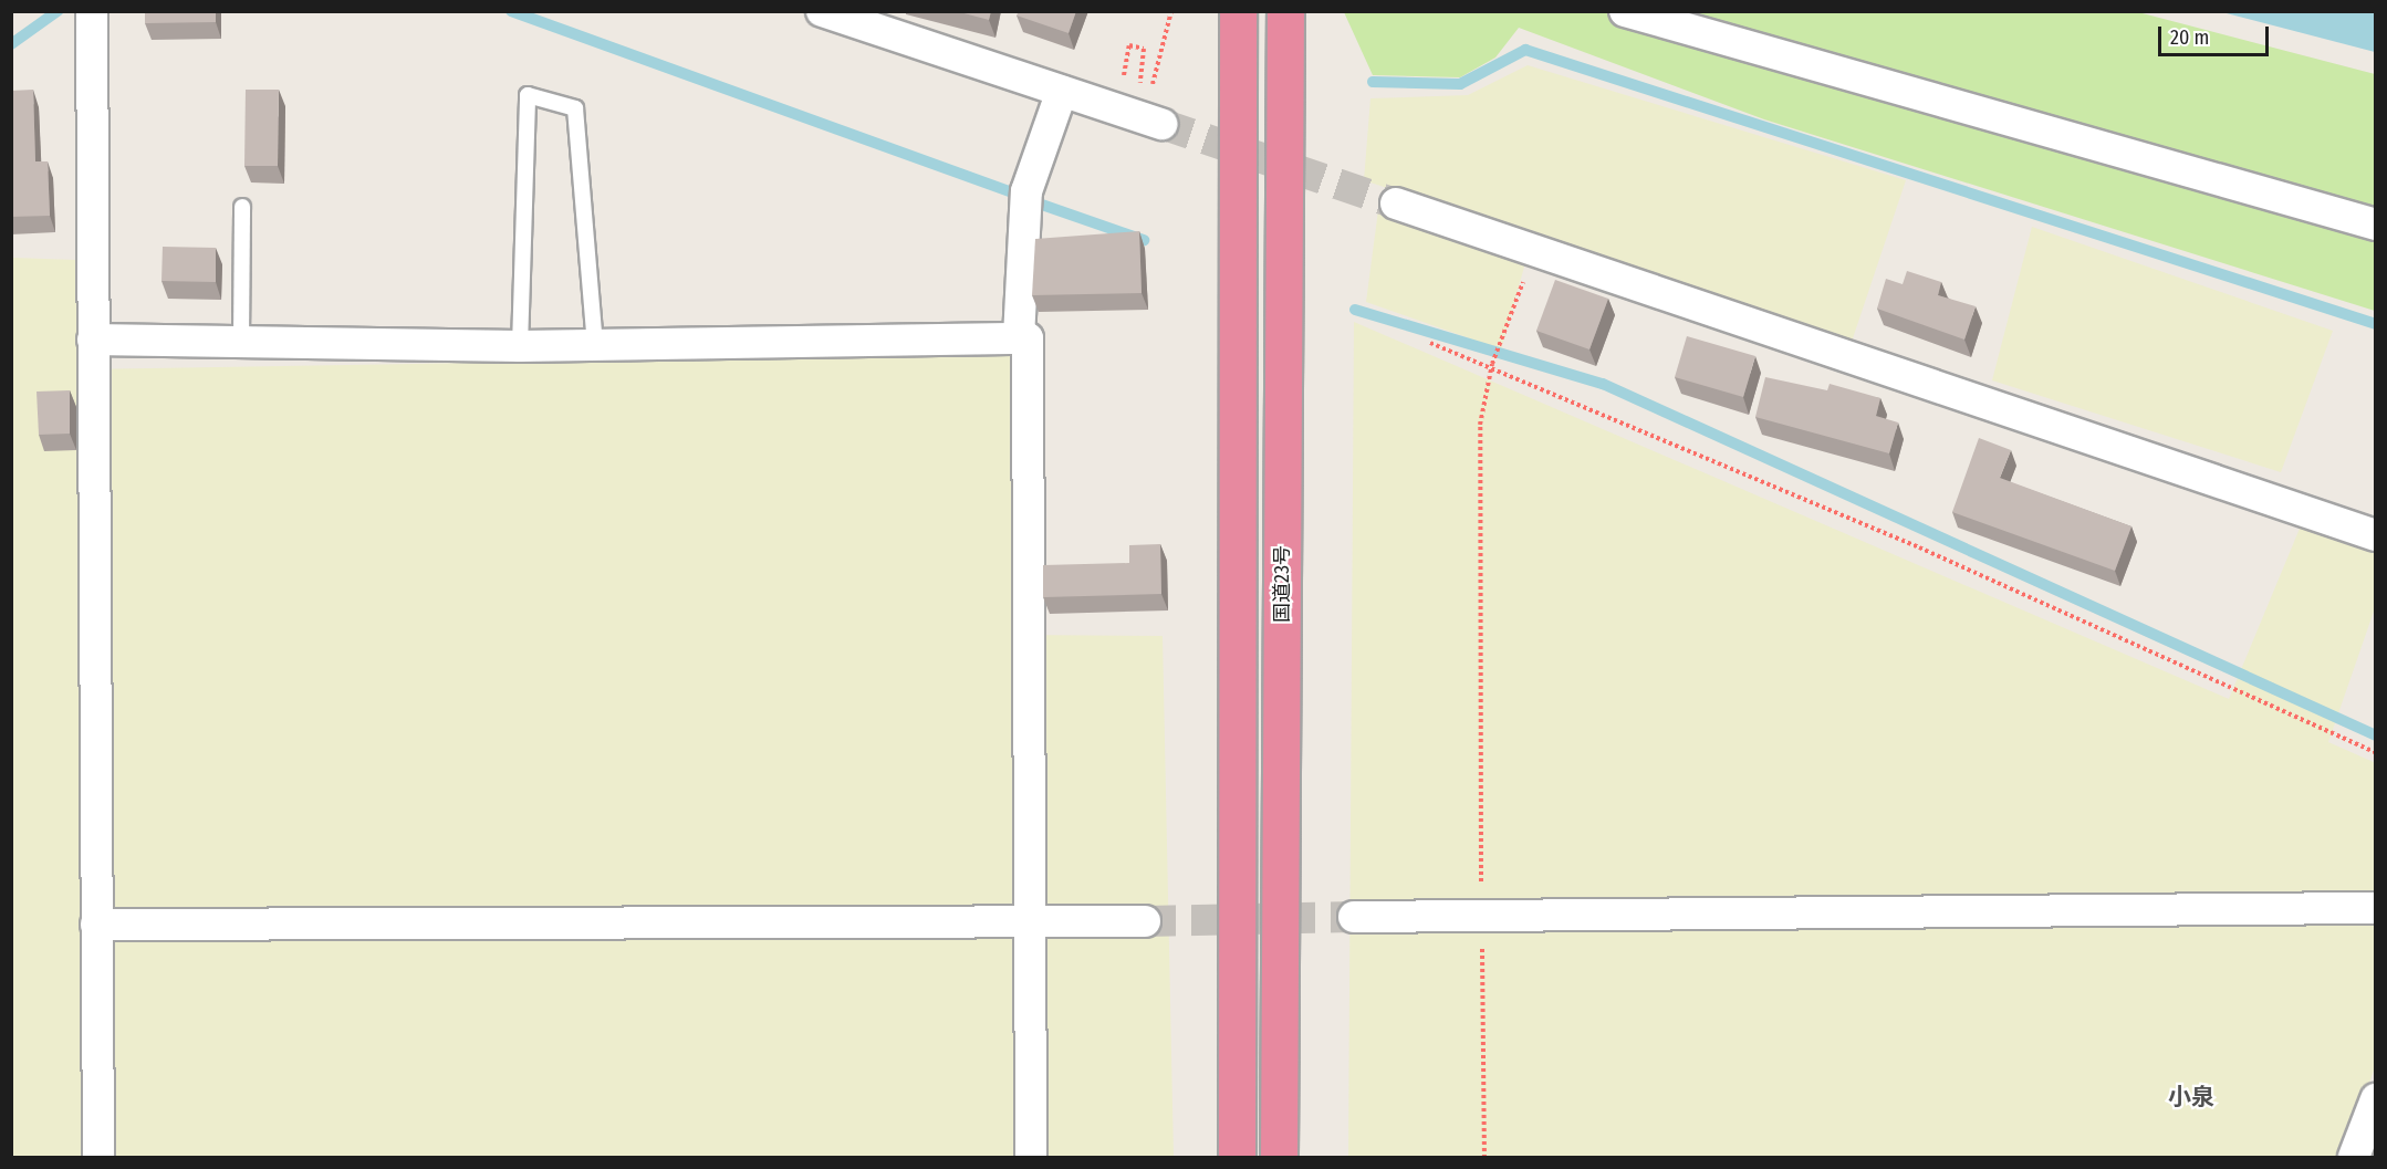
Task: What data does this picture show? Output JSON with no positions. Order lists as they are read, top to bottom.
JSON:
{
  "streets": {
    "highway": ["国道23号"]
  },
  "districts": ["小泉"],
  "scale_bar": "20 m"
}
